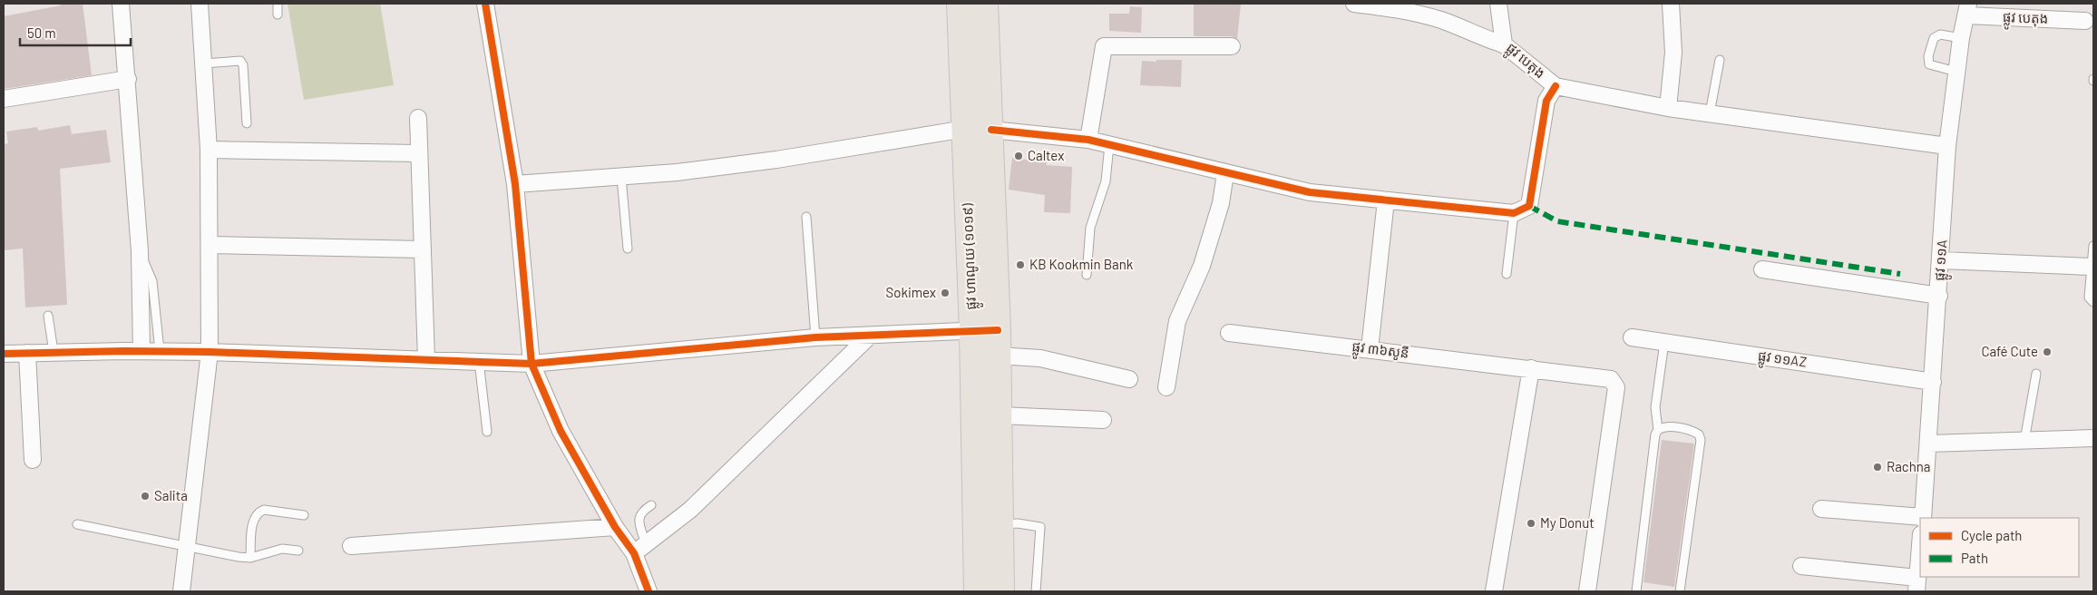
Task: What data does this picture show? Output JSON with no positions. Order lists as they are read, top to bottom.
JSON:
{
  "streets": {
    "main road": ["ផ្លូវ ហាណូយ (១០១៩)"],
    "street": [
      "ផ្លូវ បេតុង",
      "ផ្លូវ ១១A",
      "ផ្លូវ ៣៦សូនី",
      "ផ្លូវ ១១AZ"
    ]
  },
  "crossings": [
    ["ផ្លូវ បេតុង", "ផ្លូវ ១១A"],
    ["ផ្លូវ ១១A", "ផ្លូវ ១១AZ"]
  ],
  "places": [
    "Caltex",
    "KB Kookmin Bank",
    "Sokimex",
    "Café Cute",
    "Rachna",
    "Salita",
    "My Donut"
  ],
  "legend": ["Cycle path", "Path"],
  "scale_bar": "50 m"
}
